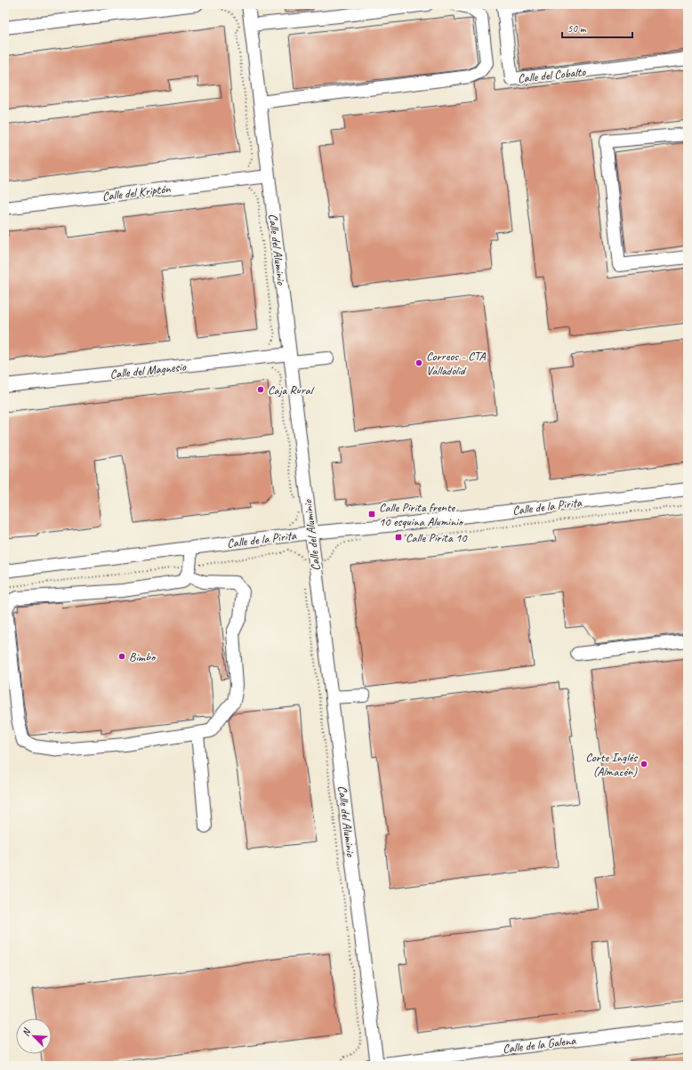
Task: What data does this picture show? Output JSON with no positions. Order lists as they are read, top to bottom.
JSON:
{
  "streets": {
    "street": [
      "Calle del Cobalto",
      "Calle del Kriptón",
      "Calle del Aluminio",
      "Calle del Magnesio",
      "Calle de la Pirita",
      "Calle de la Galena"
    ]
  },
  "crossings": [
    ["Calle del Kriptón", "Calle del Aluminio"],
    ["Calle del Aluminio", "Calle del Magnesio"],
    ["Calle del Aluminio", "Calle de la Pirita"],
    ["Calle del Aluminio", "Calle de la Galena"]
  ],
  "places": {
    "other": [
      "Correos - CTA Valladolid",
      "Caja Rural",
      "Bimbo",
      "Corte Inglés (Almacén)"
    ],
    "transit": ["Calle Pirita frente 10 esquina Aluminio", "Calle Pirita 10"]
  },
  "scale_bar": "50 m",
  "north": "top left"
}
